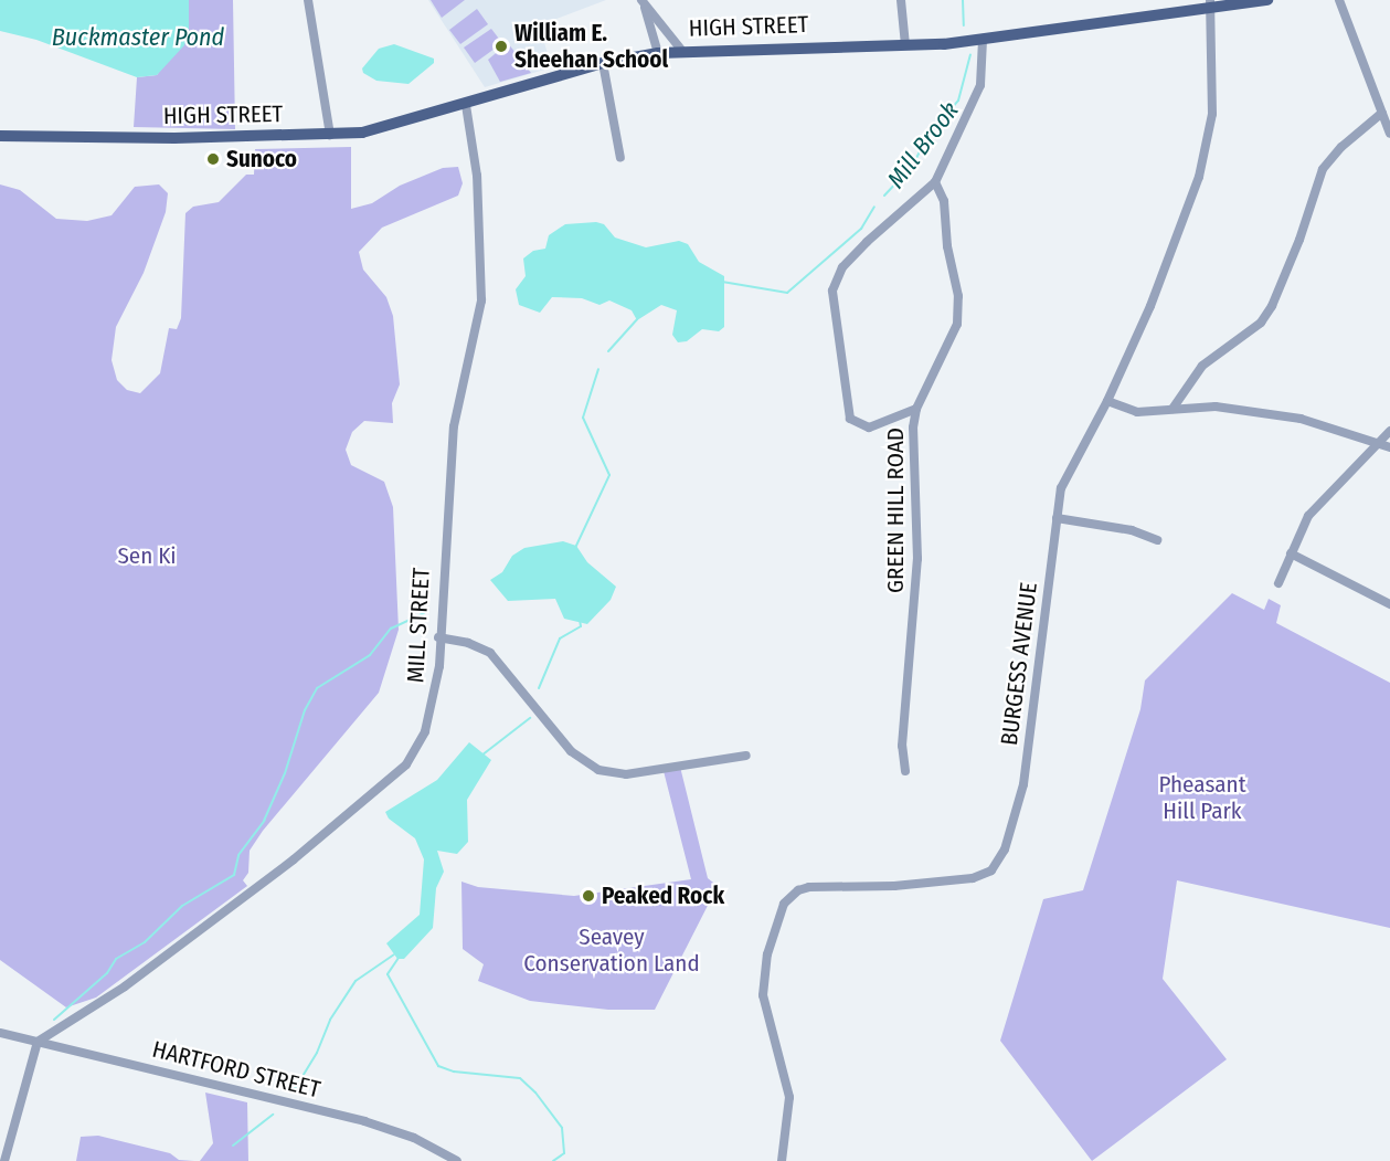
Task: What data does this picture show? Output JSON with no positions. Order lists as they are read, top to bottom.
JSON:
{
  "streets": {
    "main road": ["HIGH STREET"],
    "street": [
      "GREEN HILL ROAD",
      "MILL STREET",
      "BURGESS AVENUE",
      "HARTFORD STREET"
    ]
  },
  "crossings": [
    ["HIGH STREET", "MILL STREET"],
    ["HIGH STREET", "BURGESS AVENUE"],
    ["MILL STREET", "HARTFORD STREET"]
  ],
  "water": ["Buckmaster Pond", "Mill Brook"],
  "parks": ["Sen Ki", "Pheasant Hill Park", "Seavey Conservation Land"],
  "places": ["William E. Sheehan School", "Sunoco", "Peaked Rock"]
}
